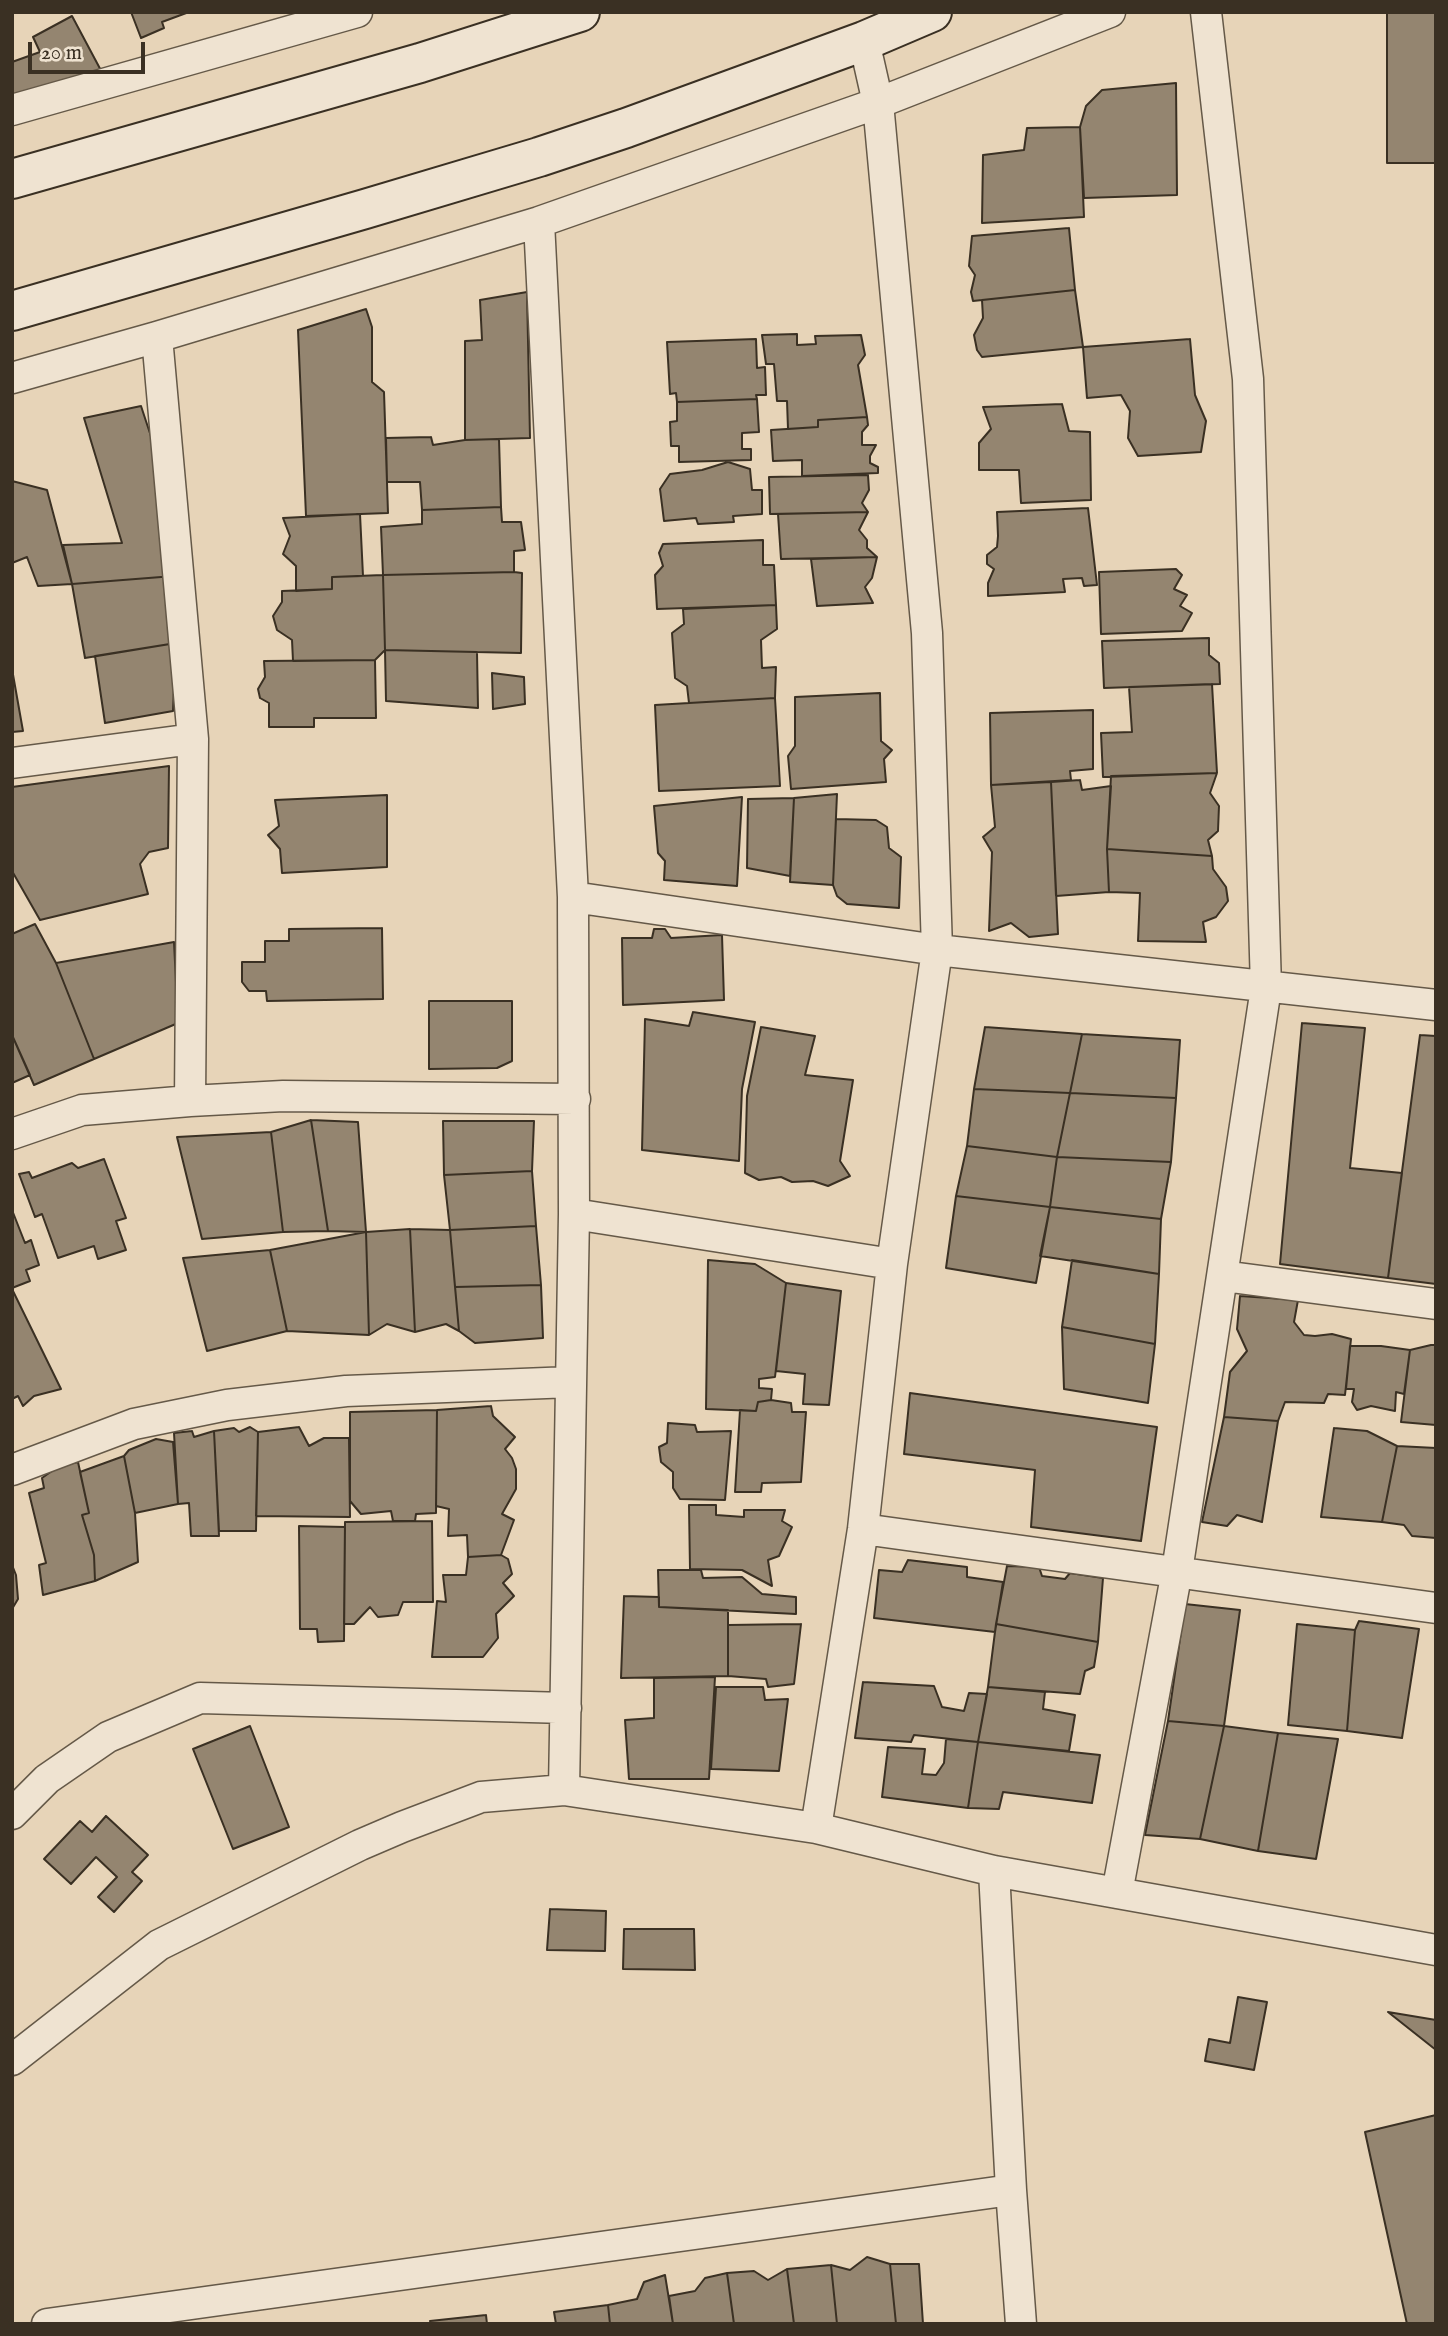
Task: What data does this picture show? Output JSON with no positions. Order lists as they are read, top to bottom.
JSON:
{
  "scale_bar": "20 m"
}
